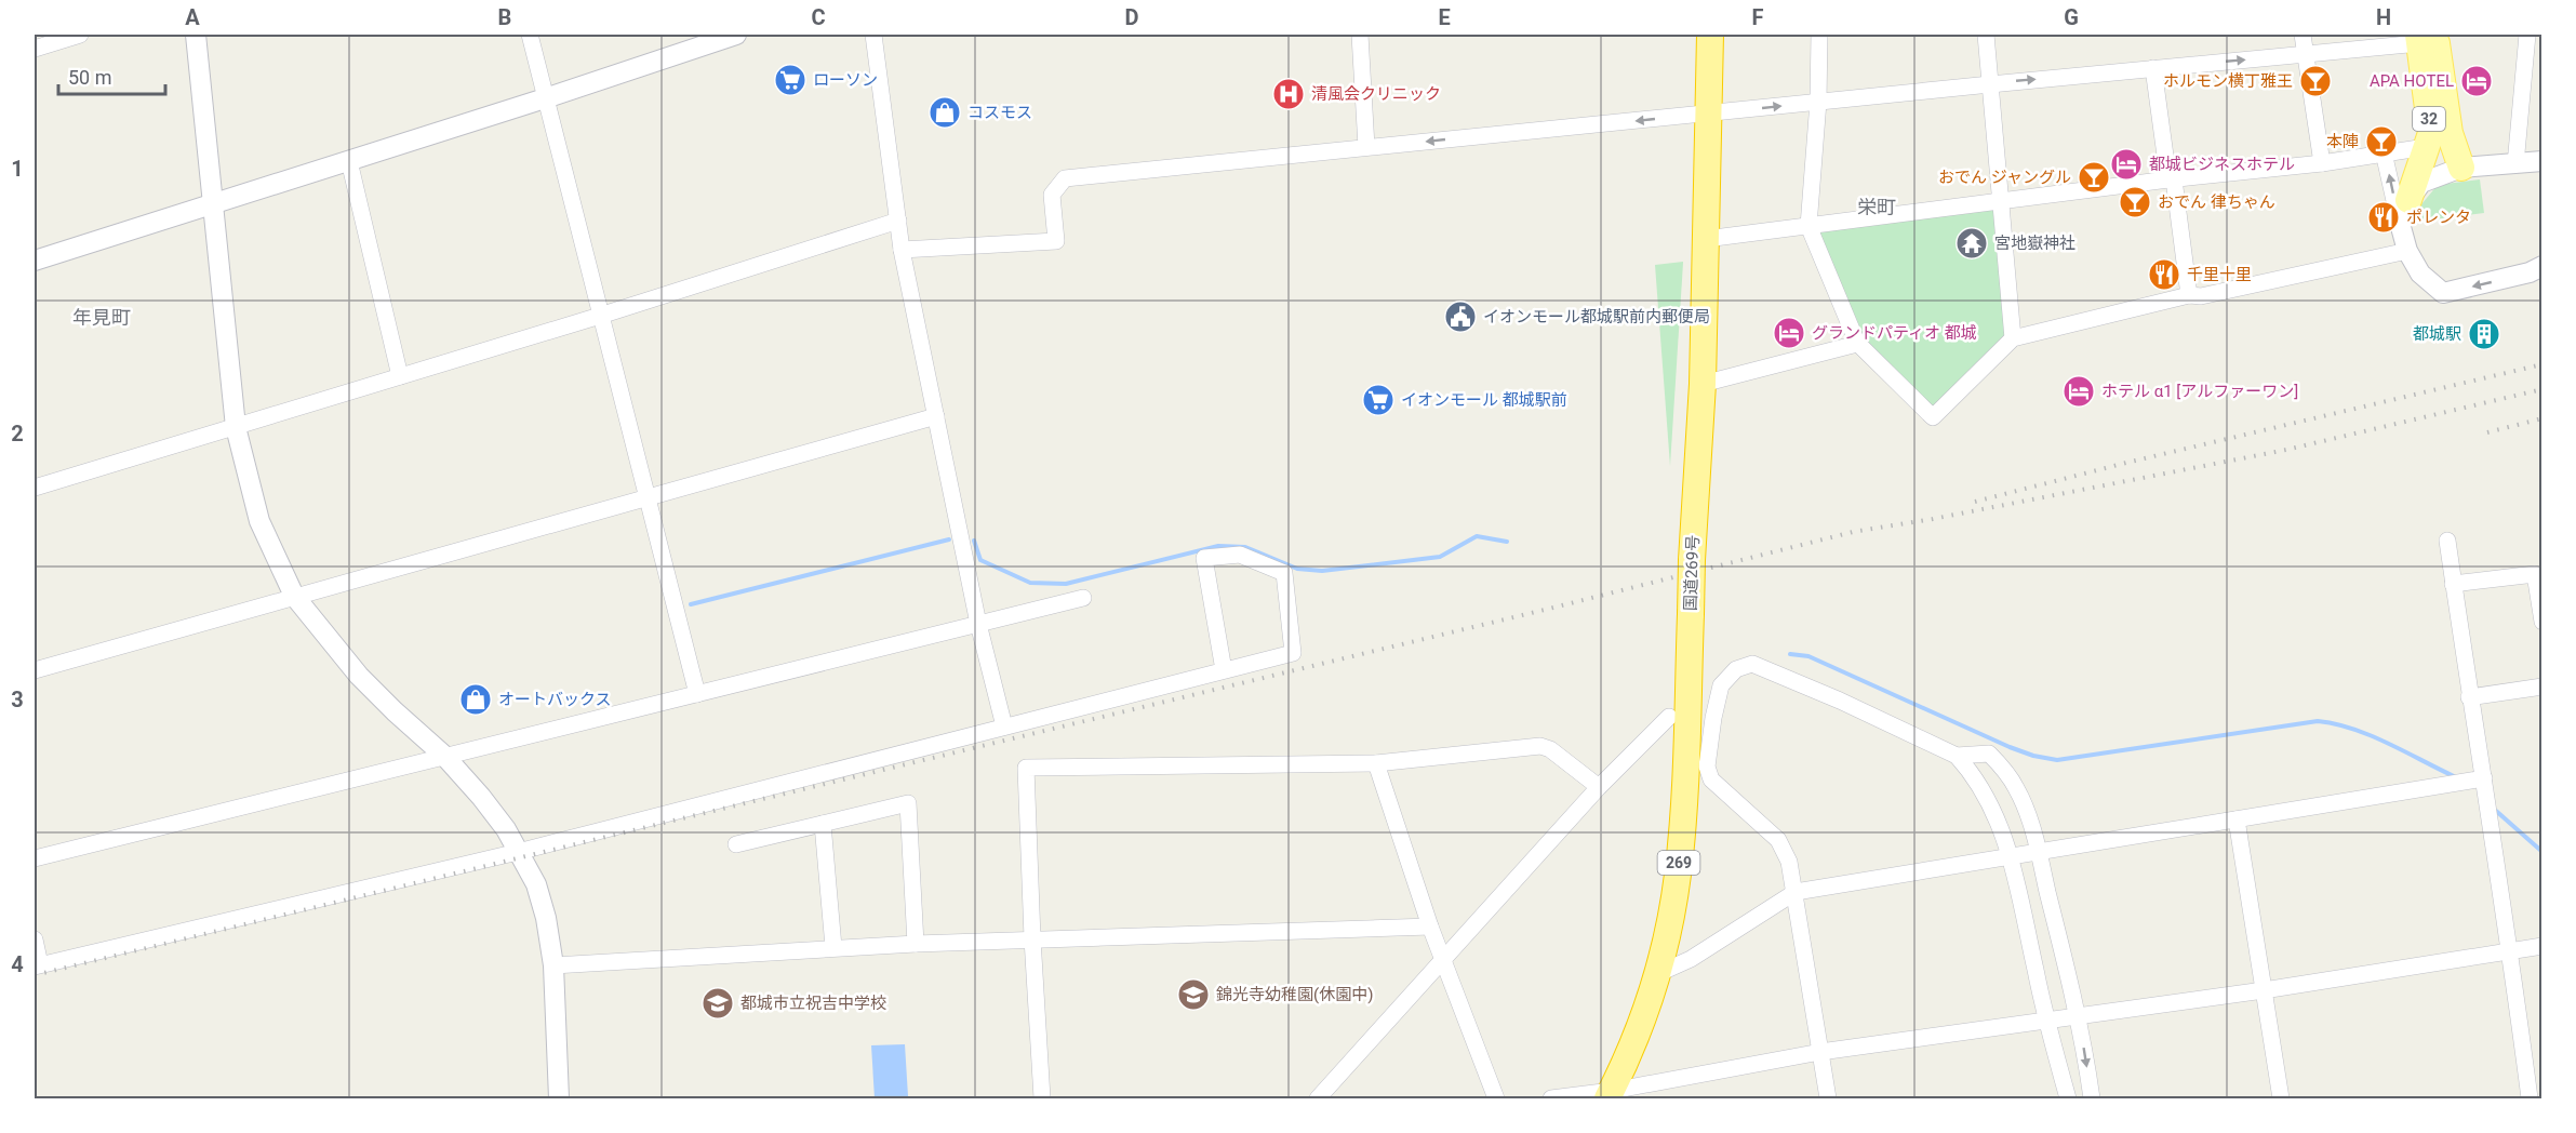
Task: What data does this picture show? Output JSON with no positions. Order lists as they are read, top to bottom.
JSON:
{
  "streets": {
    "highway": ["国道269号", "269"],
    "main road": ["32"]
  },
  "districts": ["栄町", "年見町"],
  "places": {
    "supermarket": ["ローソン", "イオンモール 都城駅前"],
    "bar": [
      "ホルモン横丁雅王",
      "本陣",
      "おでん ジャングル",
      "おでん 律ちゃん"
    ],
    "hotel": [
      "APA HOTEL",
      "都城ビジネスホテル",
      "グランドパティオ 都城",
      "ホテル α1 [アルファーワン]"
    ],
    "hospital": ["清風会クリニック"],
    "shop": ["コスモス", "オートバックス"],
    "restaurant": ["ポレンタ", "千里十里"],
    "temple": ["宮地嶽神社"],
    "public building": ["イオンモール都城駅前内郵便局"],
    "building": ["都城駅"],
    "school or university": ["錦光寺幼稚園(休園中)", "都城市立祝吉中学校"]
  },
  "scale_bar": "50 m",
  "grid": {
    "columns": [
      "A",
      "B",
      "C",
      "D",
      "E",
      "F",
      "G",
      "H"
    ],
    "rows": [
      "1",
      "2",
      "3",
      "4"
    ]
  }
}
